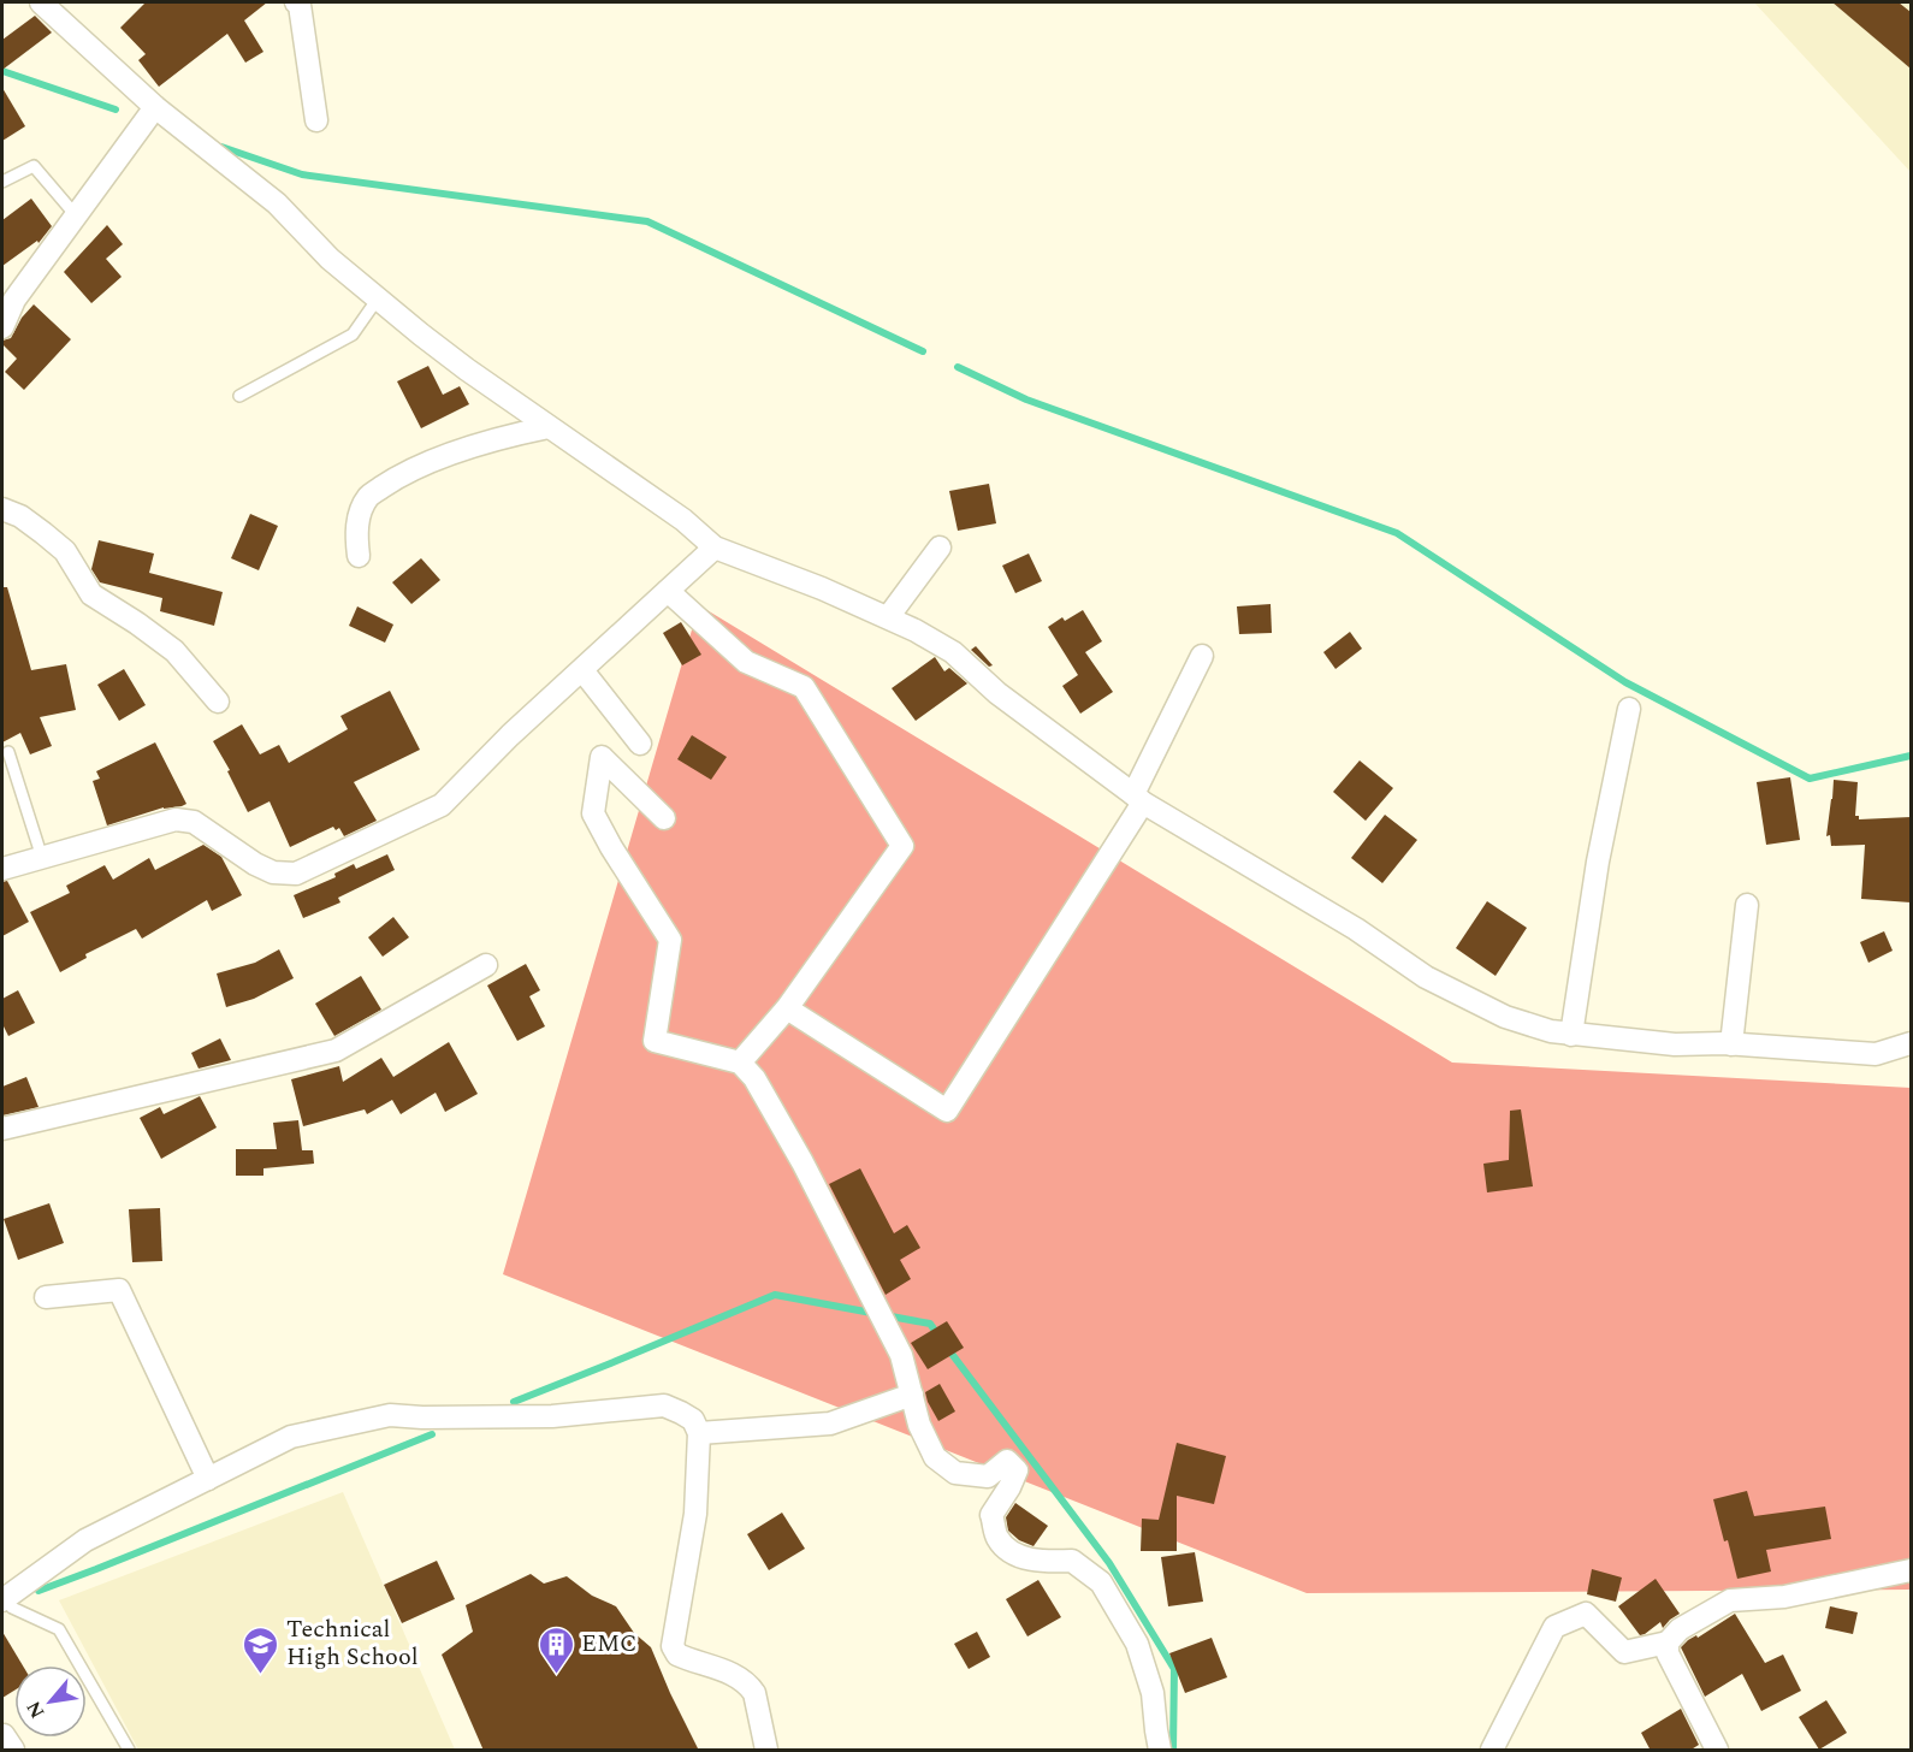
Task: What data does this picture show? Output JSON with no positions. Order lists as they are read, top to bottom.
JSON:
{
  "places": {
    "school or university": ["Technical High School"],
    "building": ["EMC"]
  },
  "north": "bottom left"
}
